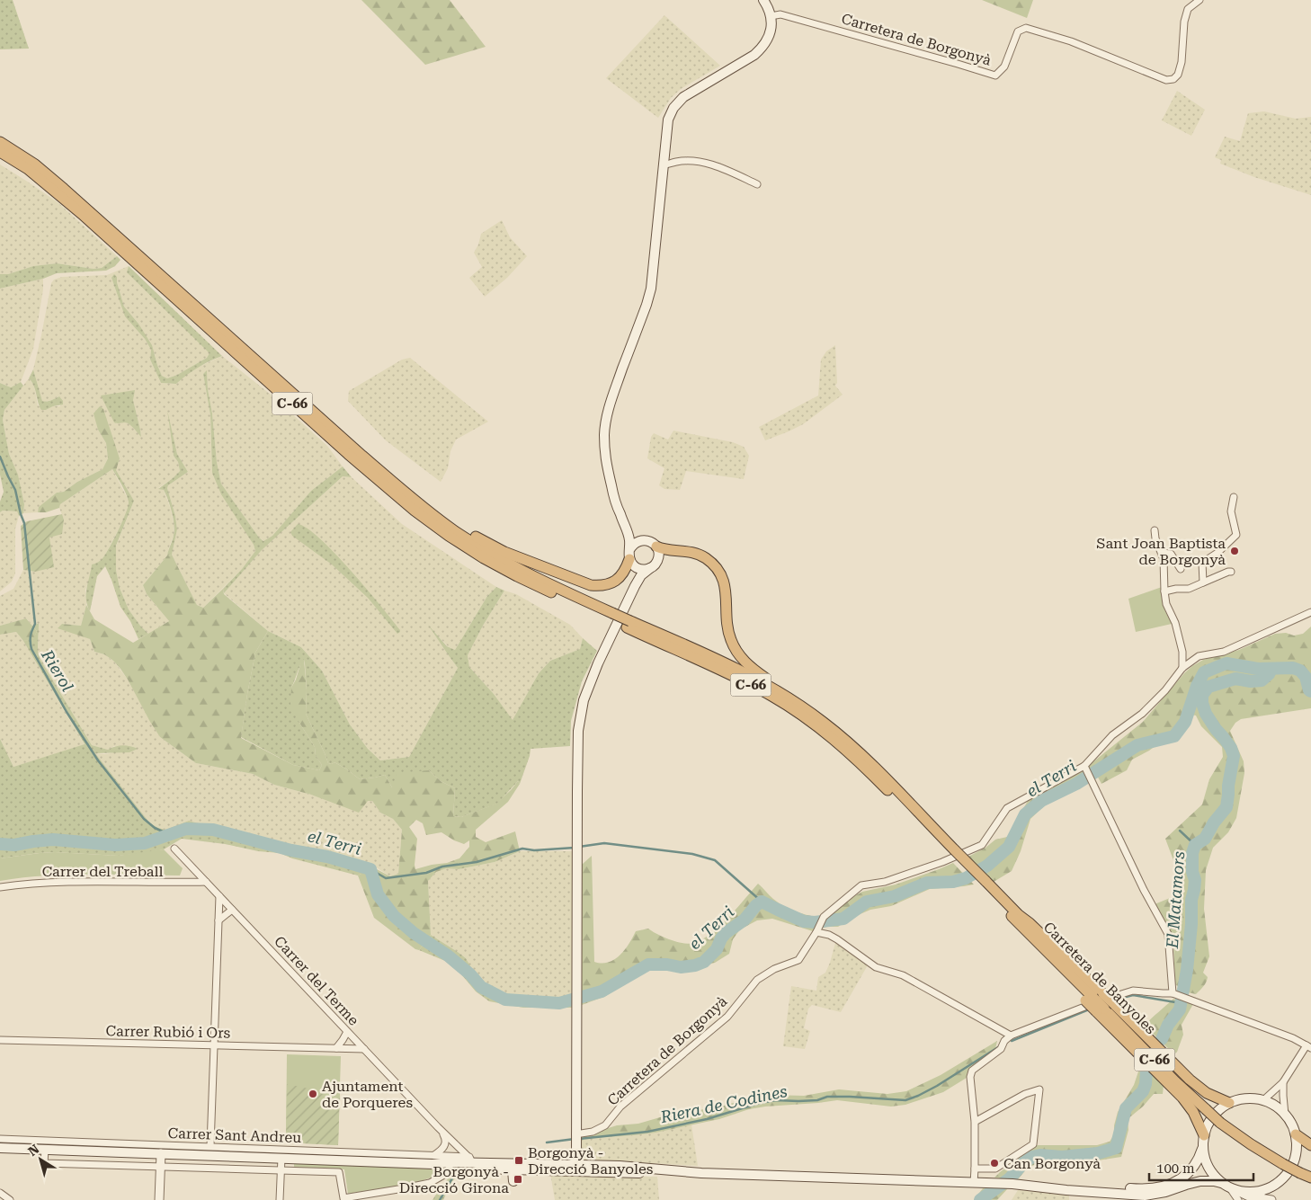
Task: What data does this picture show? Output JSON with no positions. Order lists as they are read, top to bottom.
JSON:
{
  "streets": {
    "highway": ["C-66"],
    "street": [
      "Carretera de Borgonyà",
      "Carrer del Treball",
      "Carrer del Terme",
      "Carrer Rubió i Ors",
      "Carrer Sant Andreu"
    ]
  },
  "crossings": [
    ["Carrer del Treball", "Carrer del Terme"],
    ["Carrer del Terme", "Carrer Rubió i Ors"],
    ["Carrer del Terme", "Carrer Sant Andreu"]
  ],
  "water": [
    "Rierol",
    "el Terri",
    "El Matamors",
    "Riera de Codines"
  ],
  "places": {
    "other": ["Sant Joan Baptista de Borgonyà", "Ajuntament de Porqueres", "Can Borgonyà"],
    "transit": ["Borgonyà - Direcció Banyoles", "Borgonyà - Direcció Girona"]
  },
  "scale_bar": "100 m",
  "north": "top left"
}
